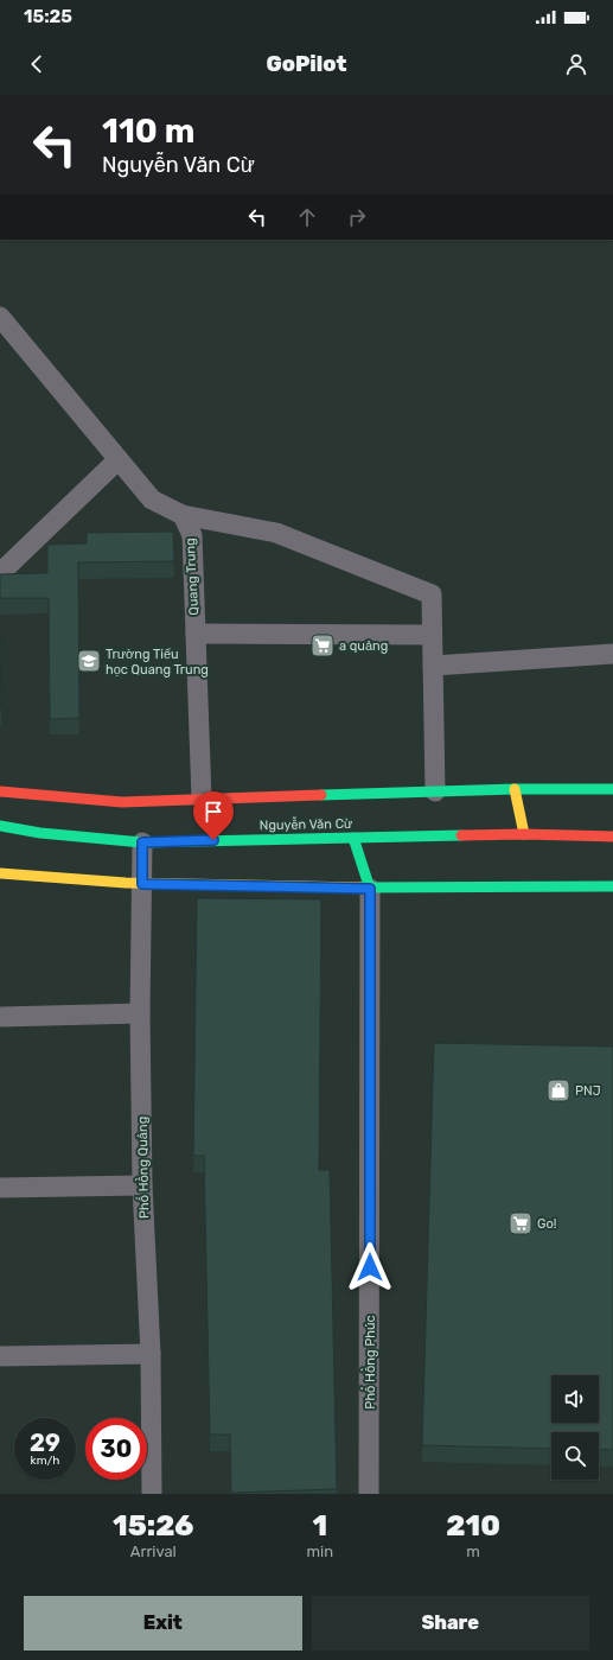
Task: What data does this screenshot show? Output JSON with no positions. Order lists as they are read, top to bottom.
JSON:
{
  "streets": {
    "main road": ["Nguyễn Văn Cừ"],
    "street": ["Quang Trung", "Phố Hồng Quảng", "Phố Hồng Phúc"]
  },
  "crossings": [
    ["Nguyễn Văn Cừ", "Phố Hồng Quảng"]
  ],
  "places": {
    "supermarket": ["a quảng", "Go!"],
    "school or university": ["Trường Tiểu học Quang Trung"],
    "shop": ["PNJ"]
  },
  "page": {
    "status": "15:25",
    "header": "GoPilot",
    "turn": ["110 m", "Nguyễn Văn Cừ"],
    "speed": "29 km/h",
    "limit": "30",
    "eta": [
      "15:26",
      "Arrival",
      "1",
      "min",
      "210",
      "m"
    ],
    "buttons": ["Exit", "Share"]
  }
}
